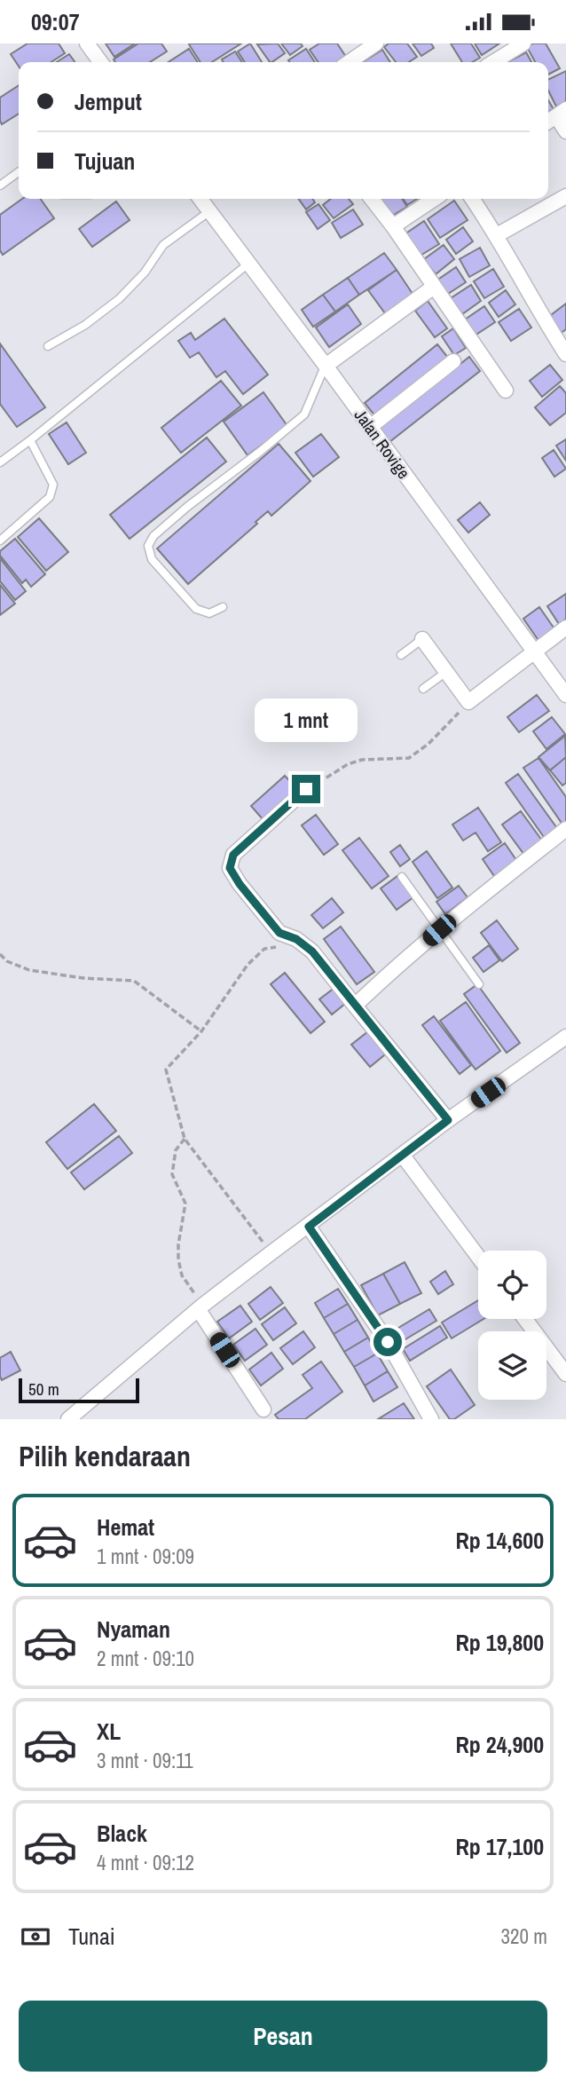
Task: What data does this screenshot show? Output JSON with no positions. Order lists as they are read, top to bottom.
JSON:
{
  "streets": {
    "street": ["Jalan Rovige"]
  },
  "scale_bar": "50 m",
  "page": {
    "status": "09:07",
    "banner": ["Jemput", "Tujuan"],
    "bubble": "1 mnt",
    "scale": "50 m",
    "heading": "Pilih kendaraan",
    "list": [
      {
        "name": "Hemat",
        "note": "1 mnt · 09:09",
        "value": "Rp 14,600"
      },
      {
        "name": "Nyaman",
        "note": "2 mnt · 09:10",
        "value": "Rp 19,800"
      },
      {
        "name": "XL",
        "note": "3 mnt · 09:11",
        "value": "Rp 24,900"
      },
      {
        "name": "Black",
        "note": "4 mnt · 09:12",
        "value": "Rp 17,100"
      }
    ],
    "pay": ["Tunai", "320 m"],
    "buttons": "Pesan"
  }
}
